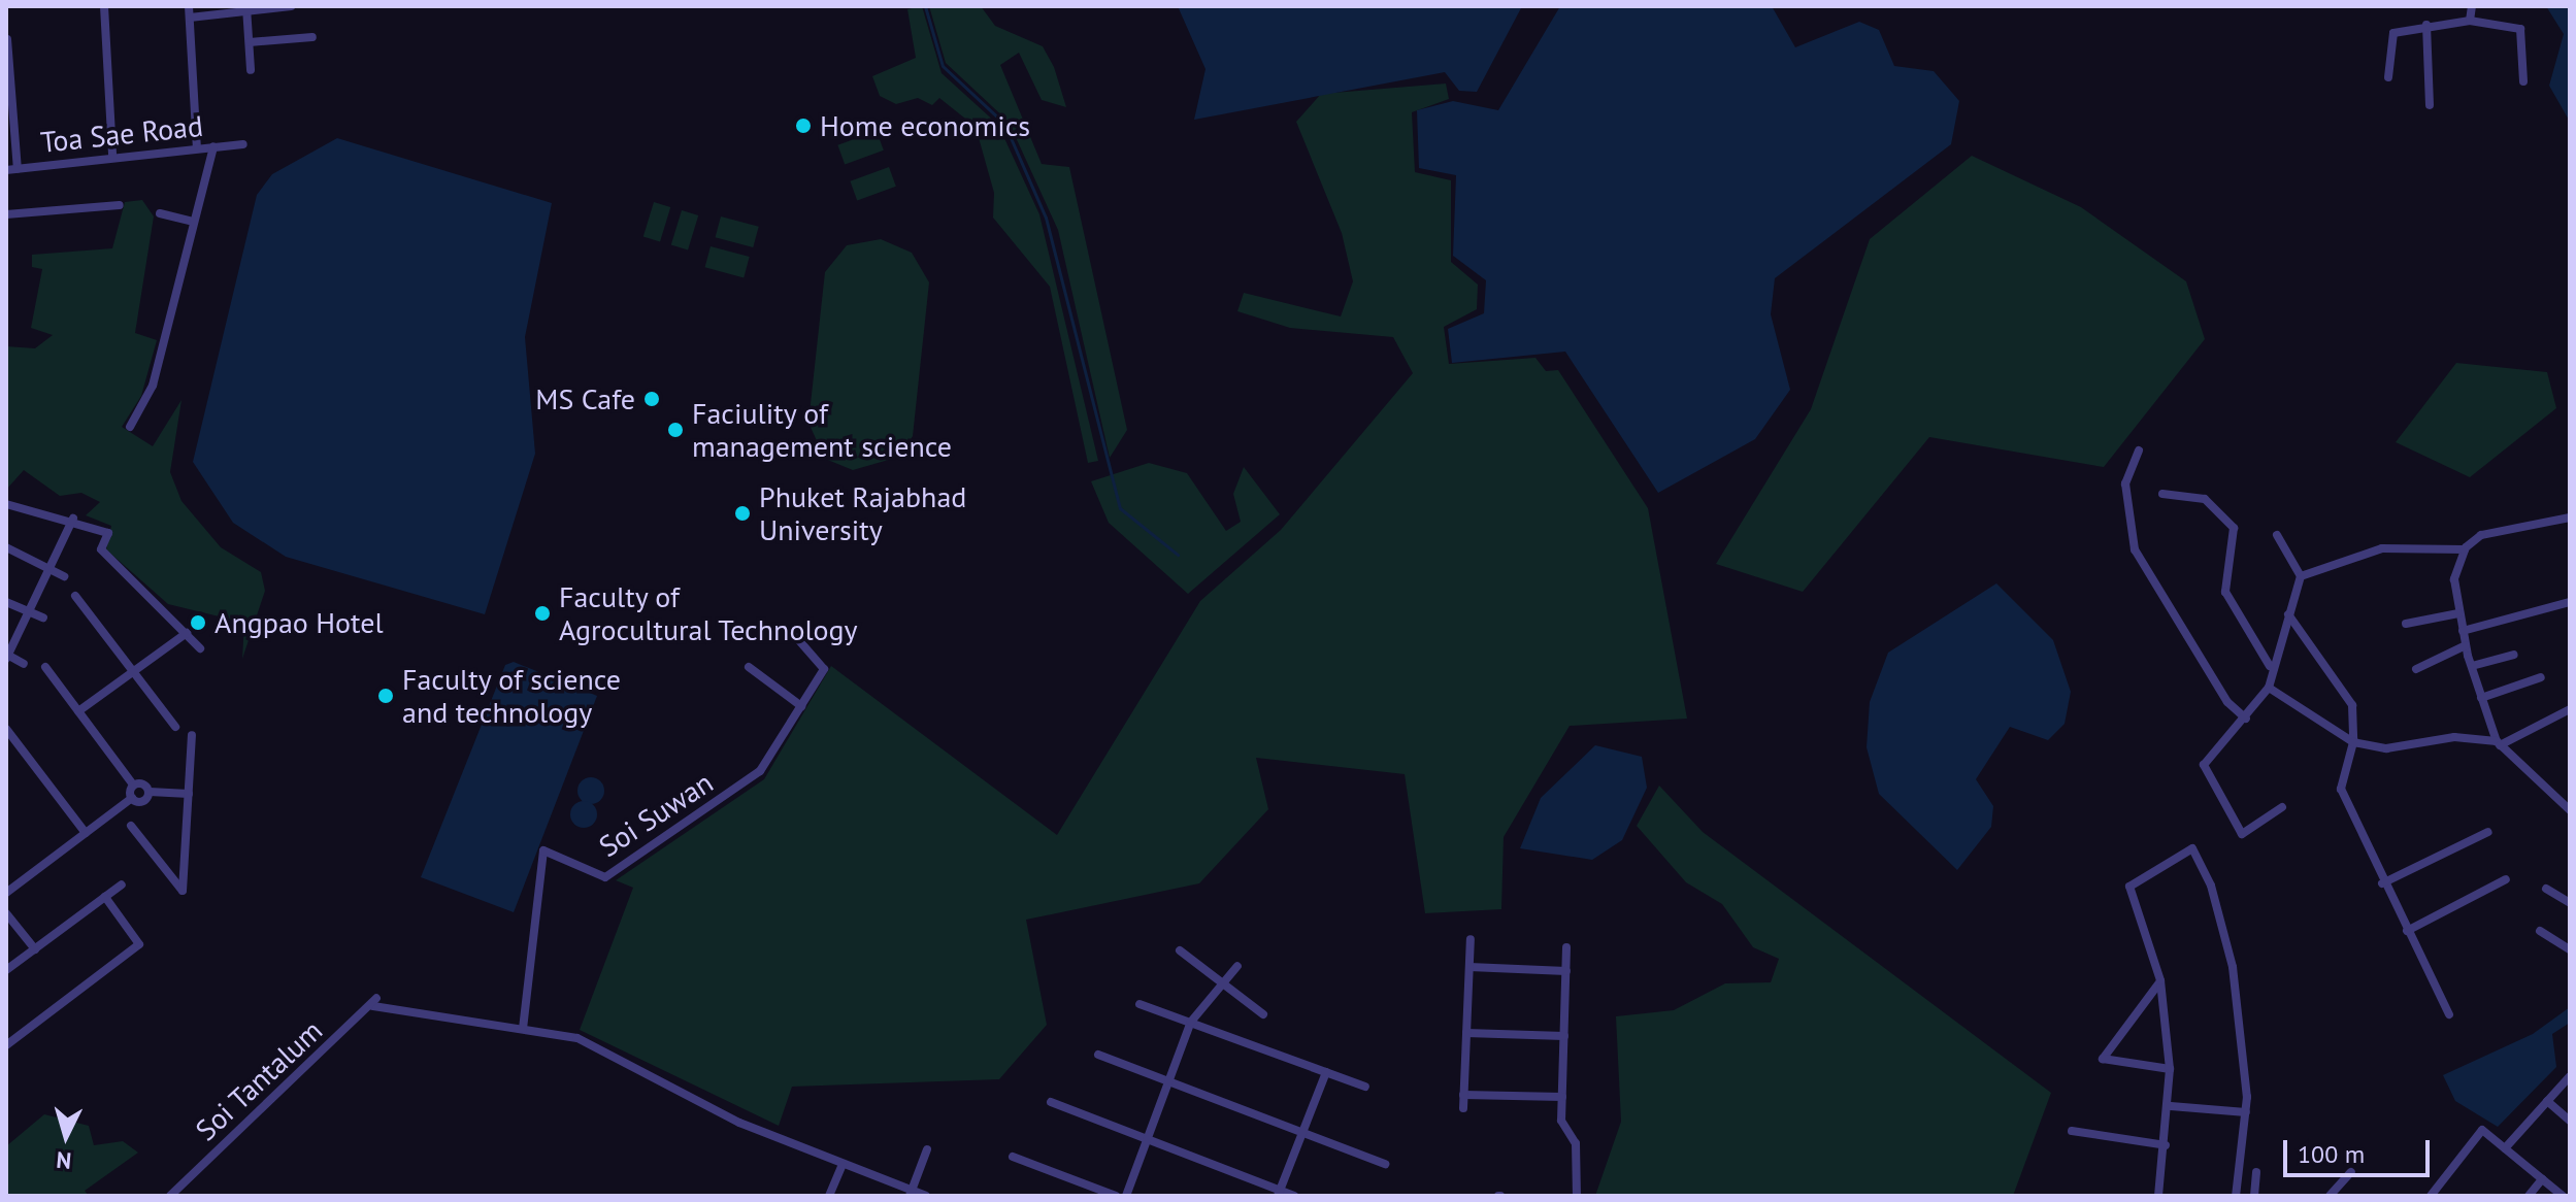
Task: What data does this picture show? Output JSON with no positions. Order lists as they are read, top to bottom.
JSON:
{
  "streets": {
    "street": ["Toa Sae Road", "Soi Suwan", "Soi Tantalum"]
  },
  "crossings": [
    ["Soi Suwan", "Soi Tantalum"]
  ],
  "places": [
    "Home economics",
    "MS Cafe",
    "Faciulity of management science",
    "Phuket Rajabhad University",
    "Faculty of Agrocultural Technology",
    "Angpao Hotel",
    "Faculty of science and technology"
  ],
  "scale_bar": "100 m",
  "north": "bottom"
}
